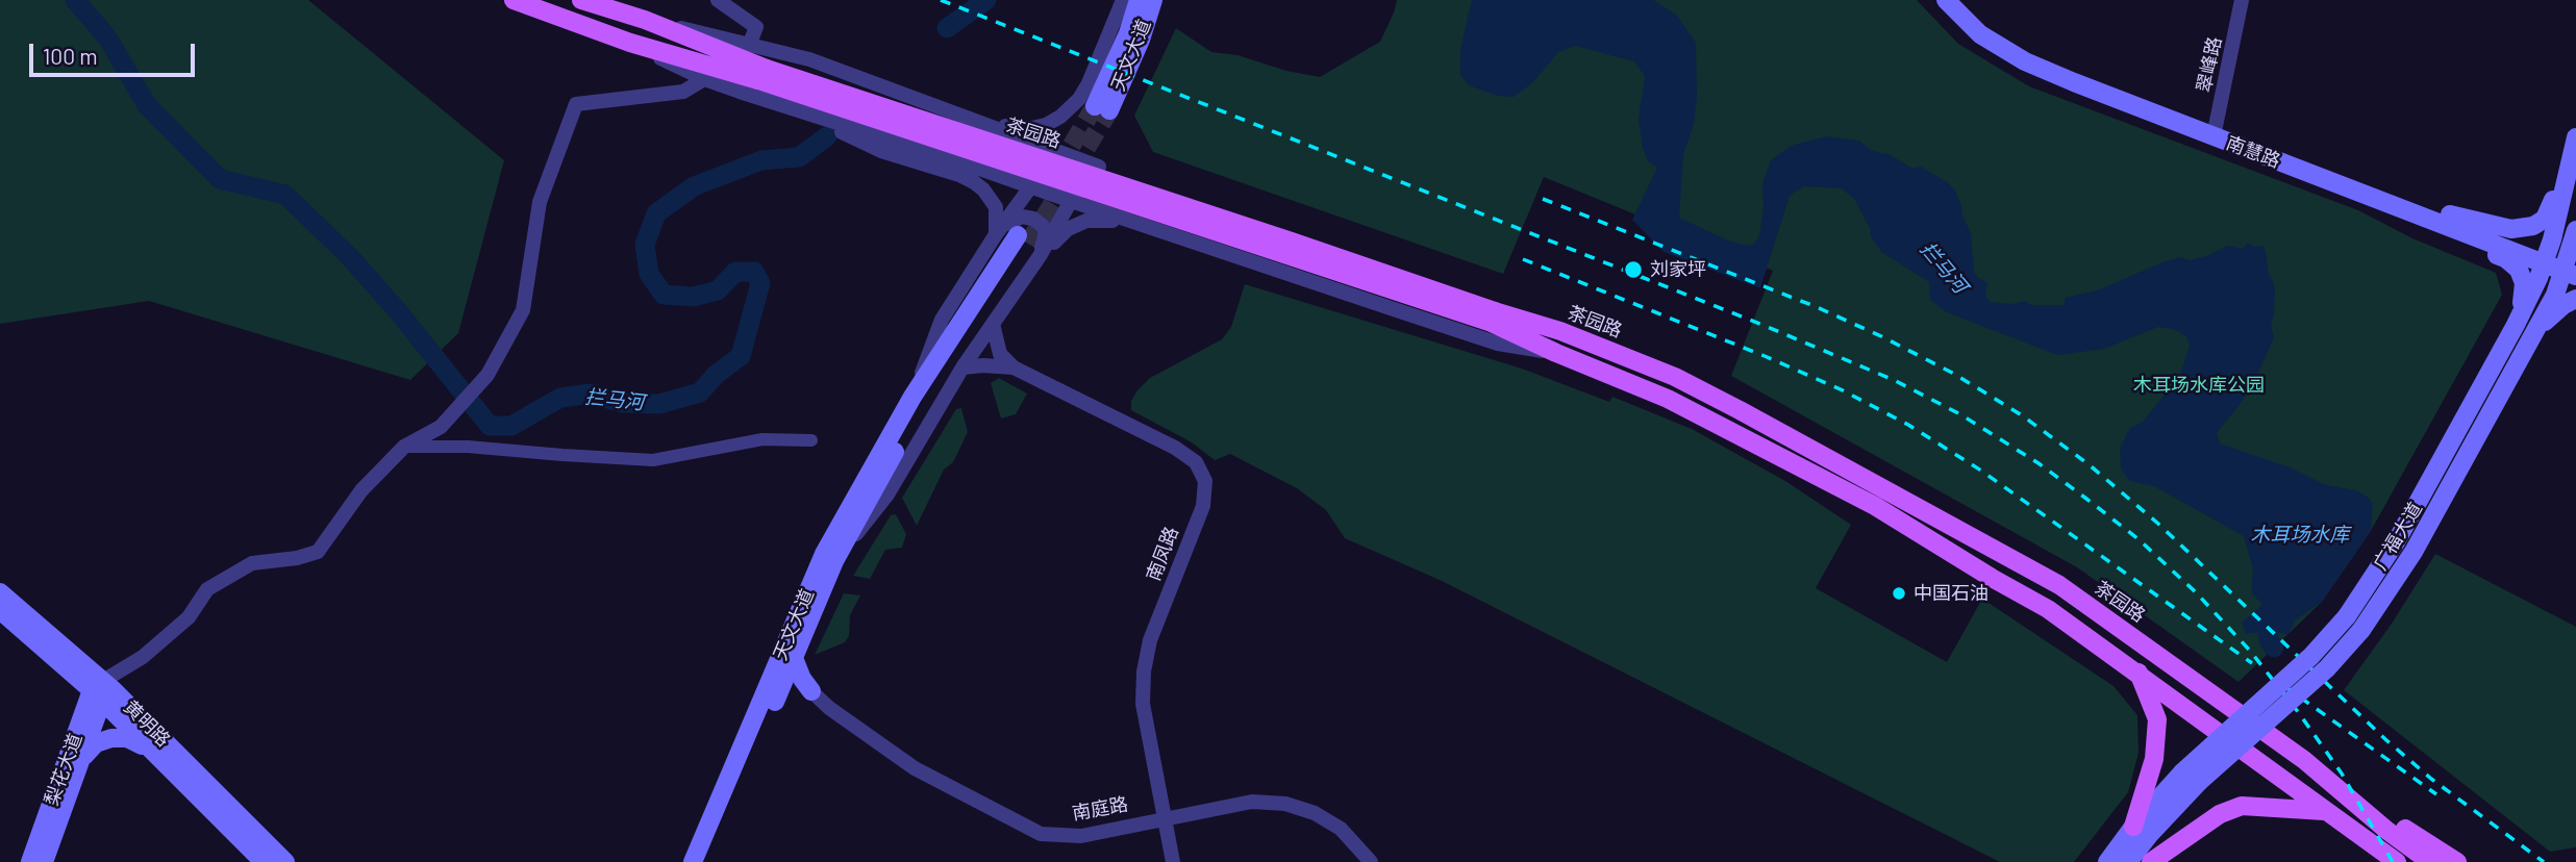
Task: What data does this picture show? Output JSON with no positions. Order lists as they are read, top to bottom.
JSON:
{
  "streets": {
    "main road": [
      "天文大道",
      "茶园路",
      "南慧路",
      "广福大道",
      "黄明路",
      "梨花大道"
    ],
    "street": ["翠峰路", "南凤路", "南庭路"]
  },
  "crossings": [
    ["天文大道", "茶园路"],
    ["翠峰路", "南慧路"],
    ["南慧路", "广福大道"],
    ["南凤路", "南庭路"],
    ["黄明路", "梨花大道"]
  ],
  "water": ["拦马河", "木耳场水库"],
  "parks": ["木耳场水库公园"],
  "places": ["刘家坪", "中国石油"],
  "scale_bar": "100 m"
}
